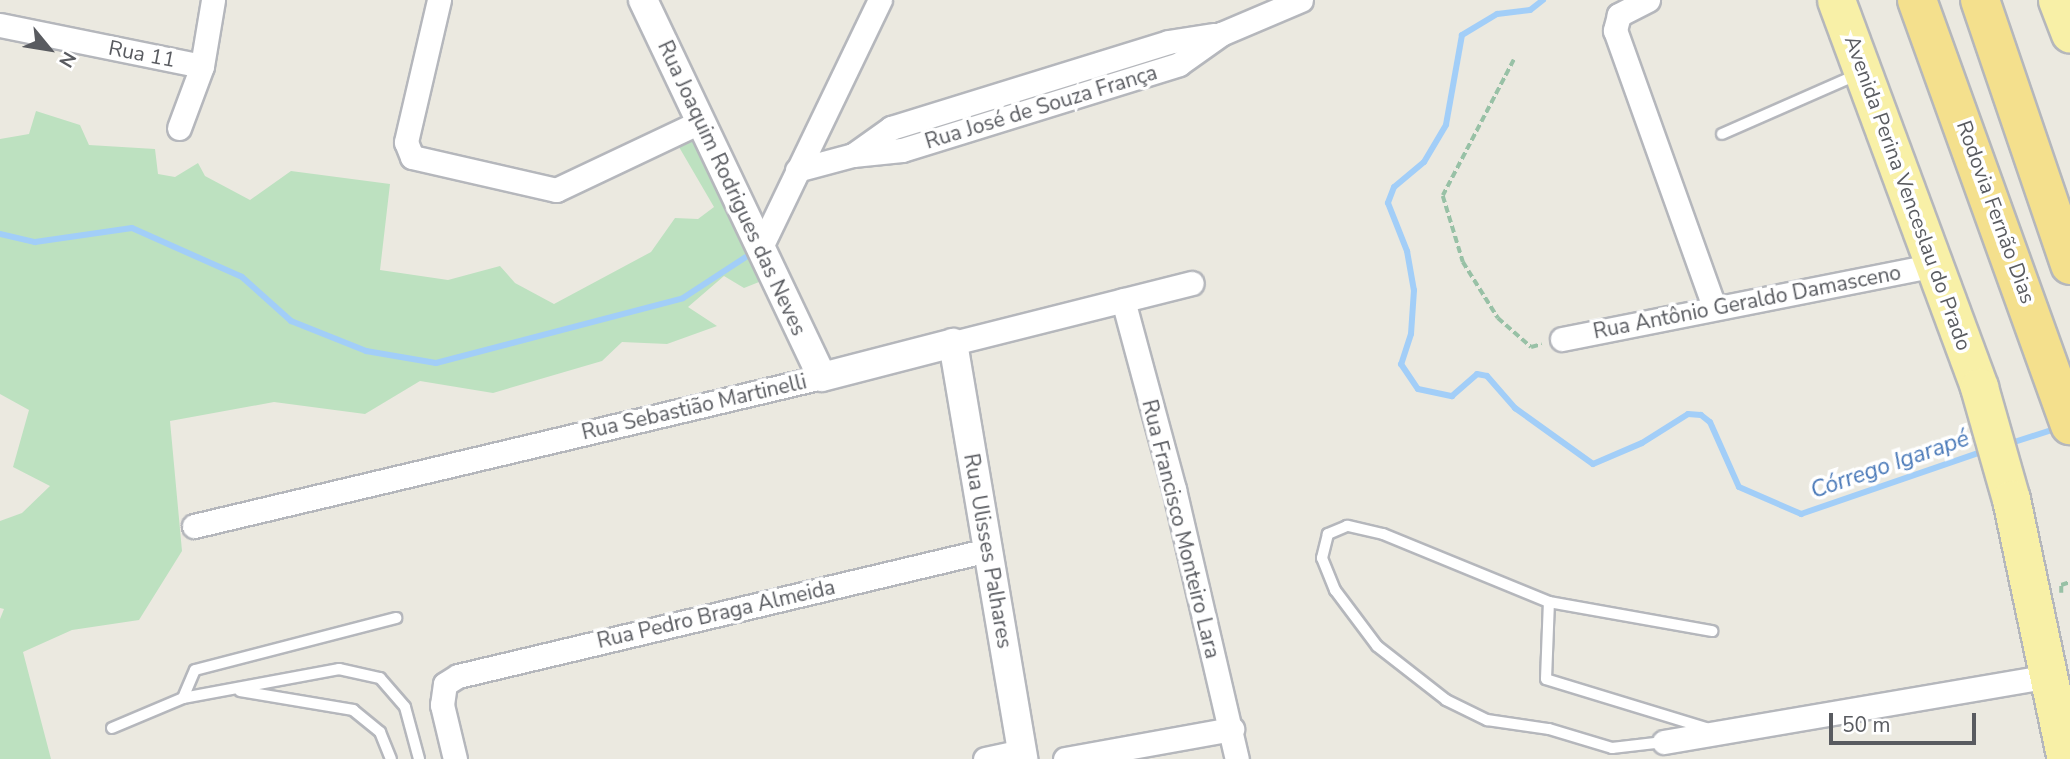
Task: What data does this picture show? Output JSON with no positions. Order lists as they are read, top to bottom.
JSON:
{
  "streets": {
    "highway": ["Rodovia Fernão Dias"],
    "main road": ["Avenida Perina Venceslau do Prado"],
    "street": [
      "Rua 11",
      "Rua José de Souza França",
      "Rua Joaquim Rodrigues das Neves",
      "Rua Antônio Geraldo Damasceno",
      "Rua Sebastião Martinelli",
      "Rua Francisco Monteiro Lara",
      "Rua Ulisses Palhares",
      "Rua Pedro Braga Almeida"
    ]
  },
  "crossings": [
    ["Rua Joaquim Rodrigues das Neves", "Rua Sebastião Martinelli"],
    ["Avenida Perina Venceslau do Prado", "Rua Antônio Geraldo Damasceno"],
    ["Rua Sebastião Martinelli", "Rua Francisco Monteiro Lara"],
    ["Rua Sebastião Martinelli", "Rua Ulisses Palhares"],
    ["Rua Ulisses Palhares", "Rua Pedro Braga Almeida"]
  ],
  "water": ["Córrego Igarapé"],
  "scale_bar": "50 m",
  "north": "bottom right"
}
